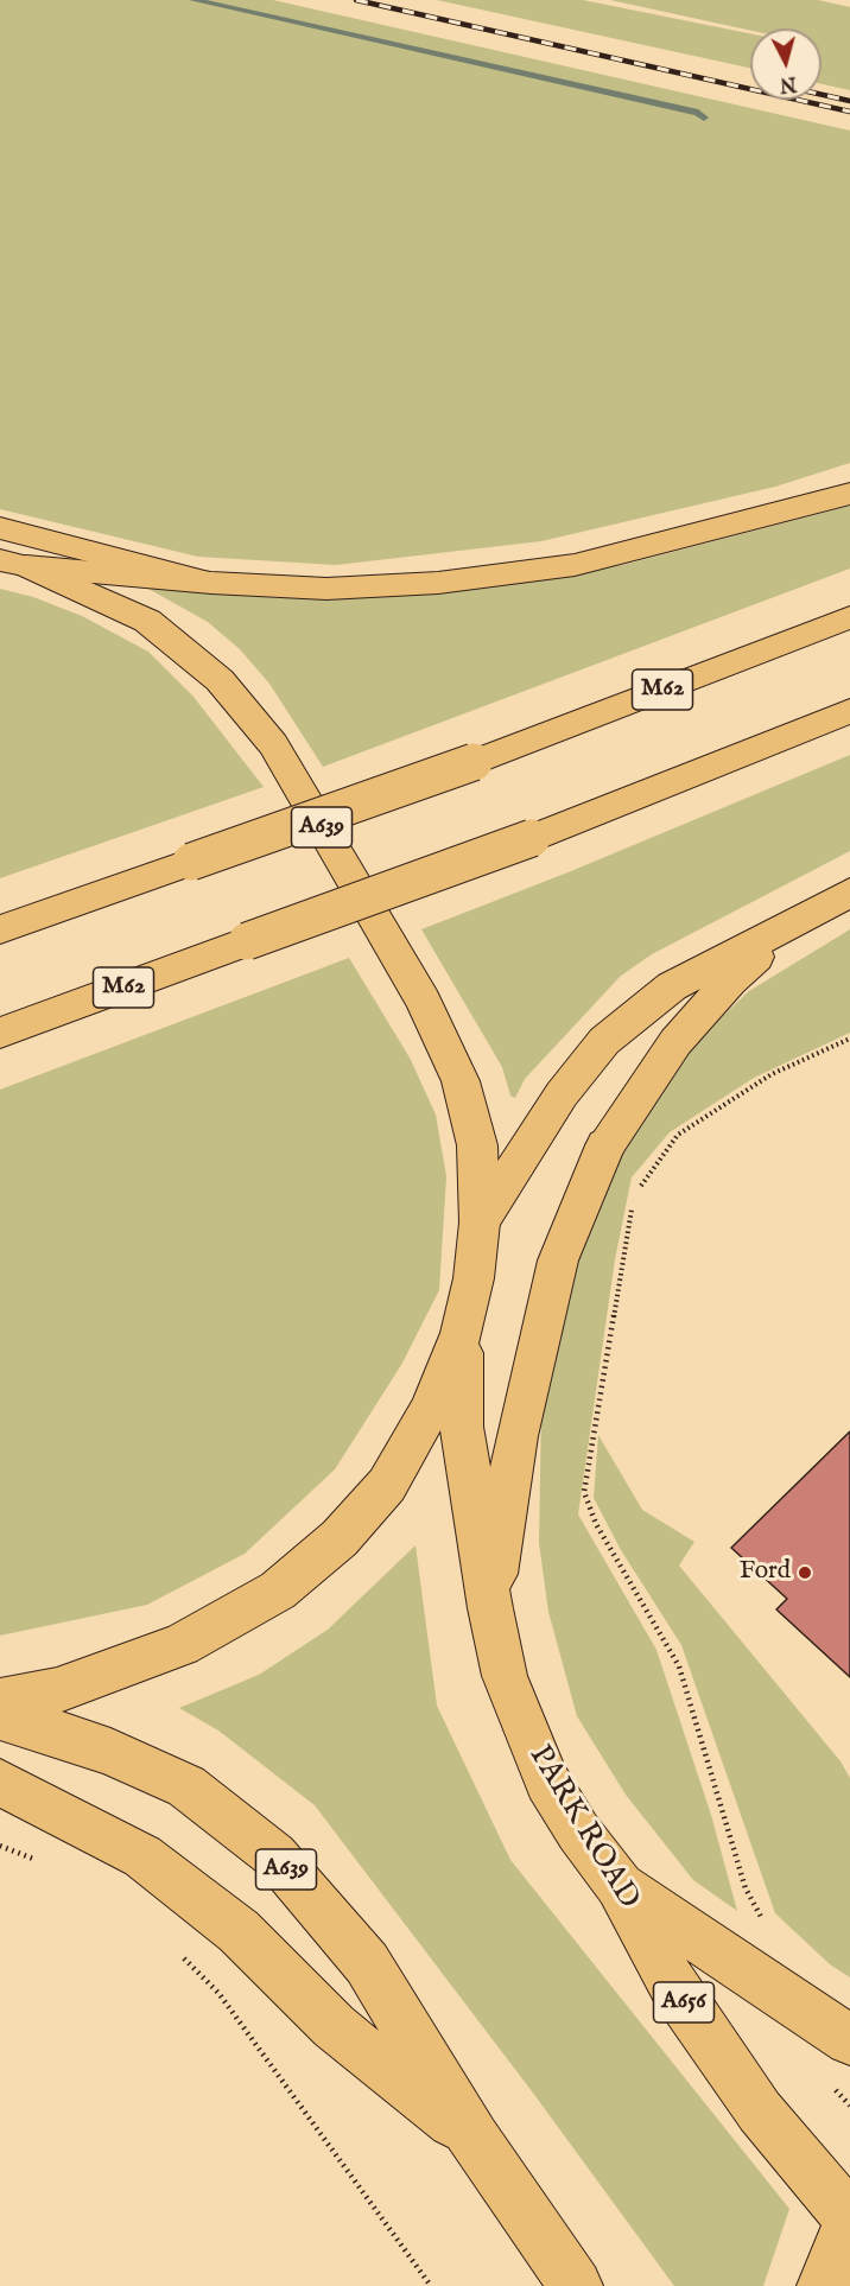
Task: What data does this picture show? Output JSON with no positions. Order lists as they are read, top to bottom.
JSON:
{
  "streets": {
    "main road": [
      "M62",
      "A639",
      "PARK ROAD",
      "A656"
    ]
  },
  "crossings": [
    ["A639", "PARK ROAD"]
  ],
  "places": ["Ford"],
  "north": "bottom"
}
